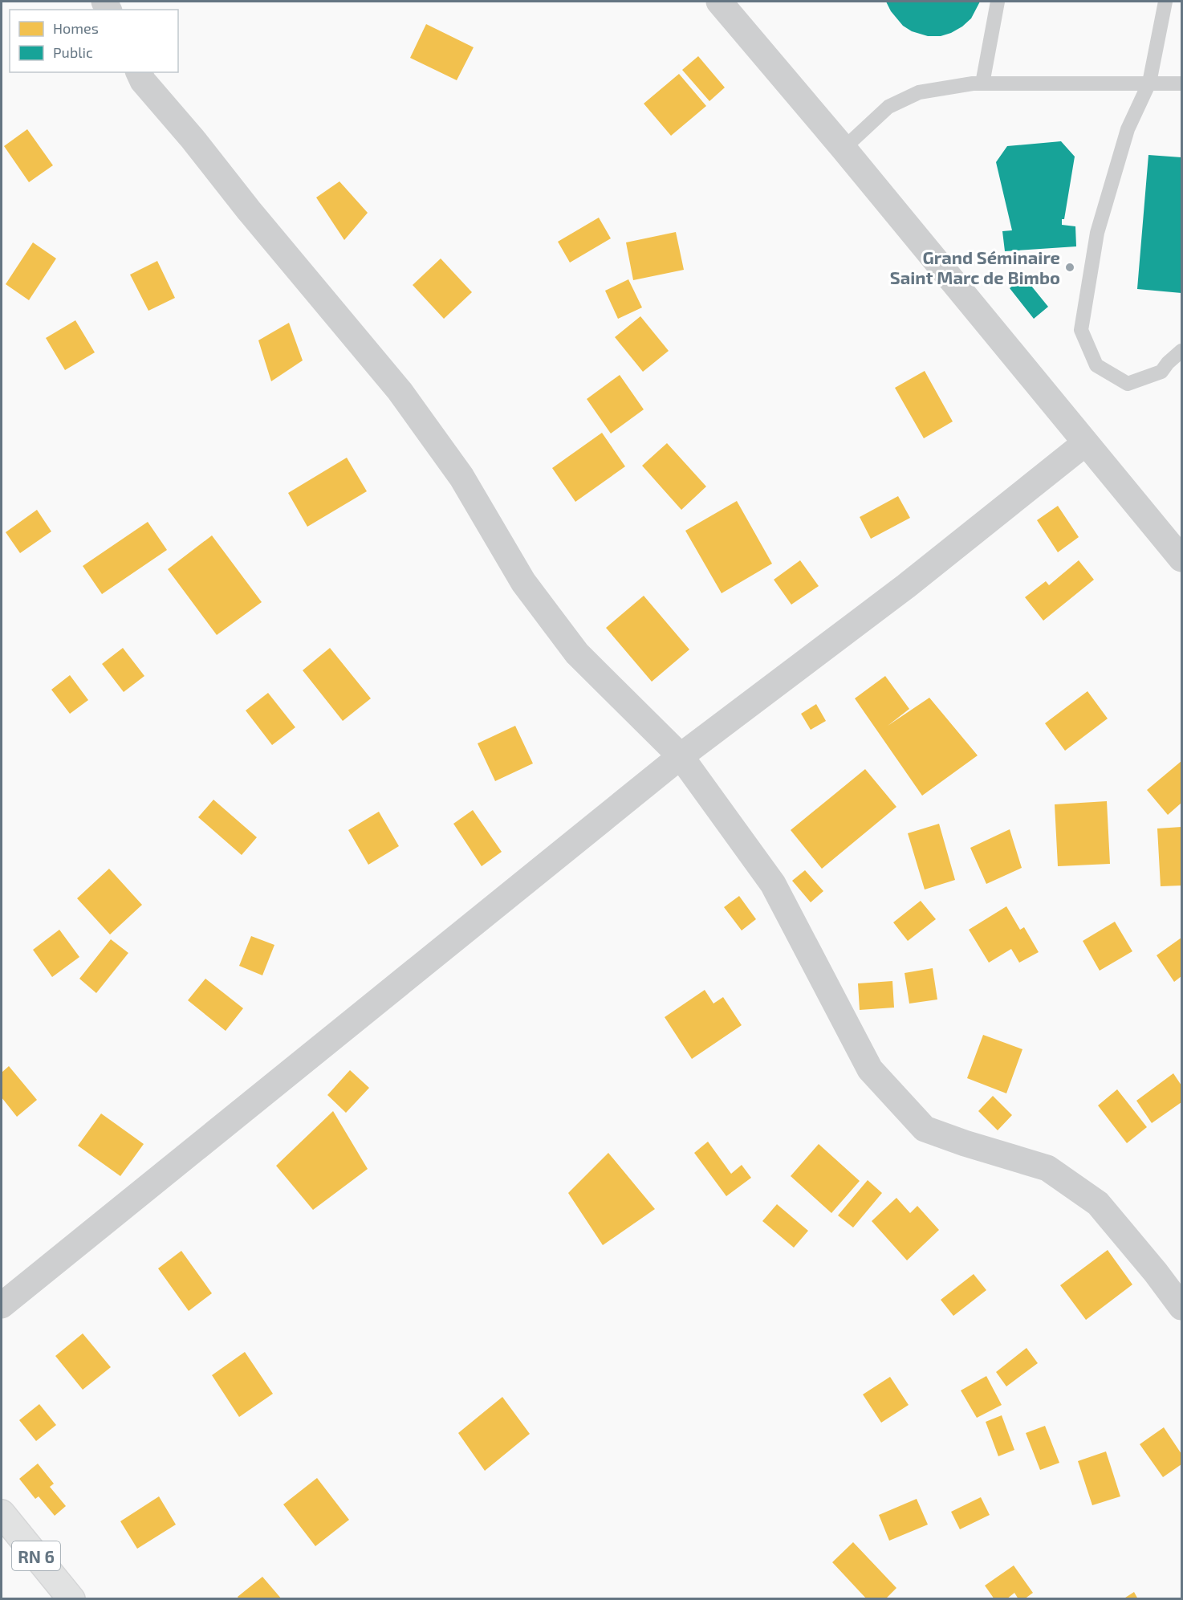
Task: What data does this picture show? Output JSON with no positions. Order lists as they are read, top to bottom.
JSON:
{
  "streets": {
    "main road": ["RN 6"]
  },
  "places": ["Grand Séminaire Saint Marc de Bimbo"],
  "legend": ["Homes", "Public"]
}
